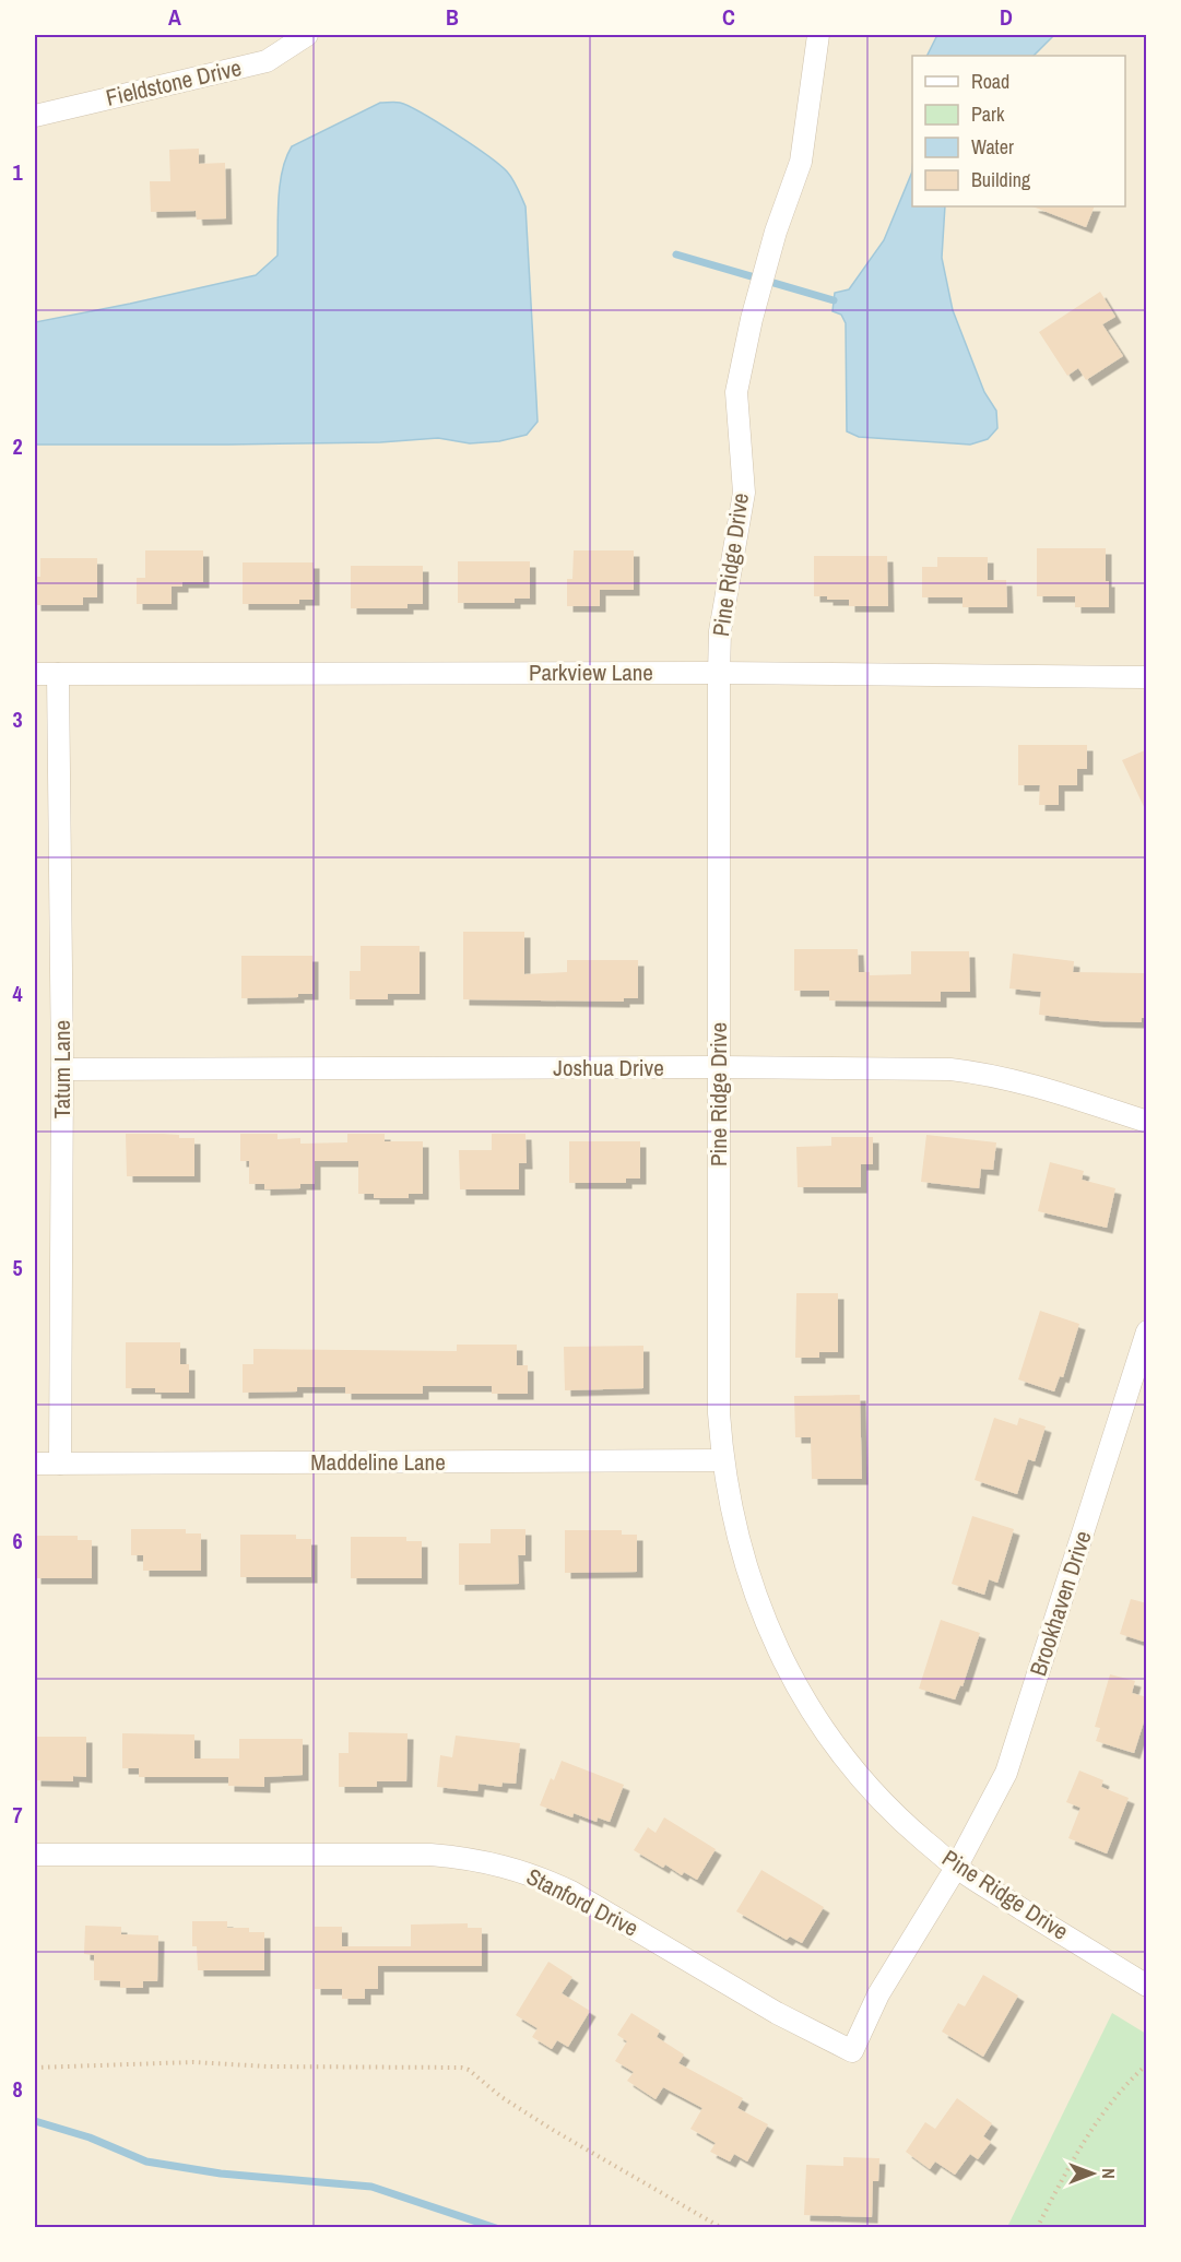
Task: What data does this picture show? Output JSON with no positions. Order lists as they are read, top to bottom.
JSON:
{
  "streets": {
    "street": [
      "Fieldstone Drive",
      "Pine Ridge Drive",
      "Parkview Lane",
      "Joshua Drive",
      "Tatum Lane",
      "Maddeline Lane",
      "Brookhaven Drive",
      "Stanford Drive"
    ]
  },
  "crossings": [
    ["Pine Ridge Drive", "Parkview Lane"],
    ["Pine Ridge Drive", "Joshua Drive"],
    ["Pine Ridge Drive", "Maddeline Lane"],
    ["Pine Ridge Drive", "Brookhaven Drive"],
    ["Pine Ridge Drive", "Stanford Drive"],
    ["Parkview Lane", "Tatum Lane"],
    ["Joshua Drive", "Tatum Lane"],
    ["Tatum Lane", "Maddeline Lane"],
    ["Brookhaven Drive", "Stanford Drive"]
  ],
  "legend": [
    "Road",
    "Park",
    "Water",
    "Building"
  ],
  "north": "right",
  "grid": {
    "columns": [
      "A",
      "B",
      "C",
      "D"
    ],
    "rows": [
      "1",
      "2",
      "3",
      "4",
      "5",
      "6",
      "7",
      "8"
    ]
  }
}
